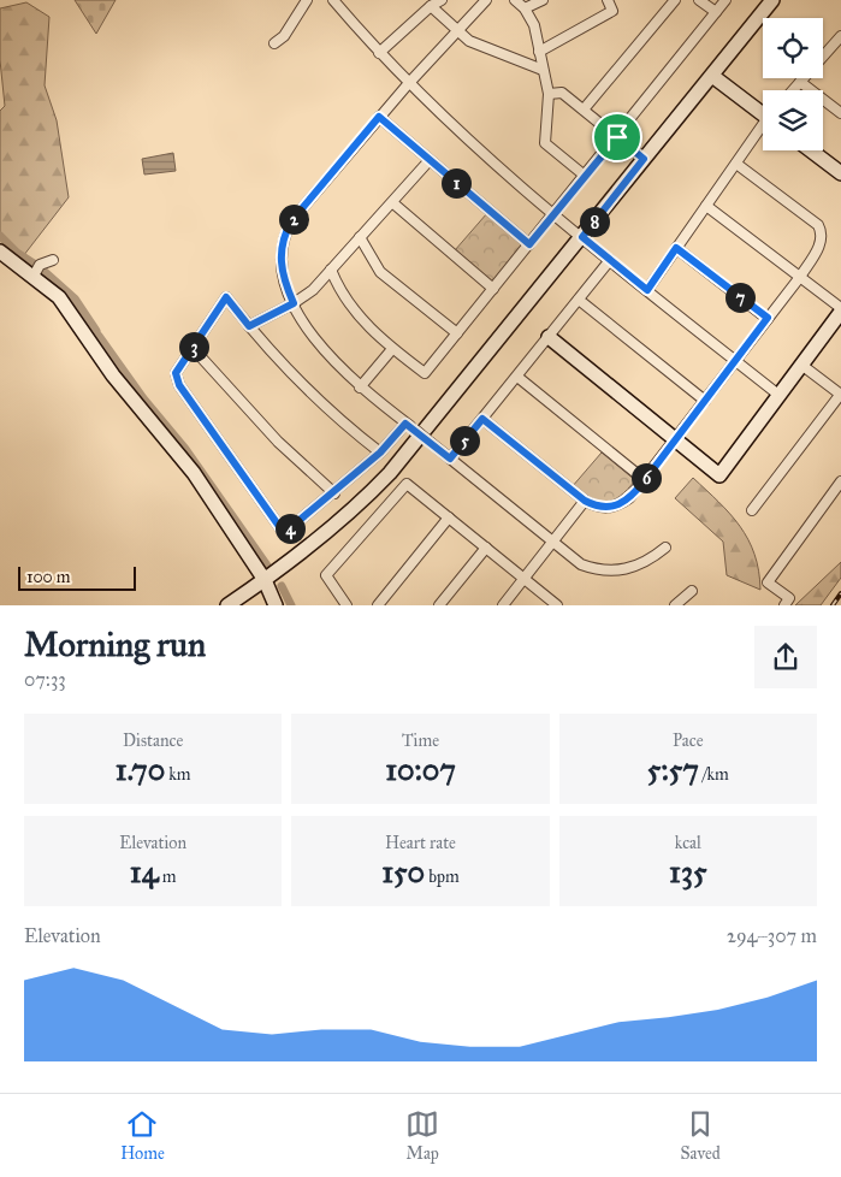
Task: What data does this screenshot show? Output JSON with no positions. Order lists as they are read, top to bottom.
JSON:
{
  "scale_bar": "100 m",
  "page": {
    "pins": [
      "1",
      "2",
      "8",
      "7",
      "3",
      "5",
      "6",
      "4"
    ],
    "scale": "100 m",
    "heading": ["Morning run", "07:33"],
    "stats": [
      ["Distance", "1.70 km"],
      ["Time", "10:07"],
      ["Pace", "5:57 /km"],
      ["Elevation", "14 m"],
      ["Heart rate", "150 bpm"],
      ["kcal", "135"]
    ],
    "chart": ["Elevation", "294–307 m"],
    "tabs": ["Home", "Map", "Saved"]
  }
}
